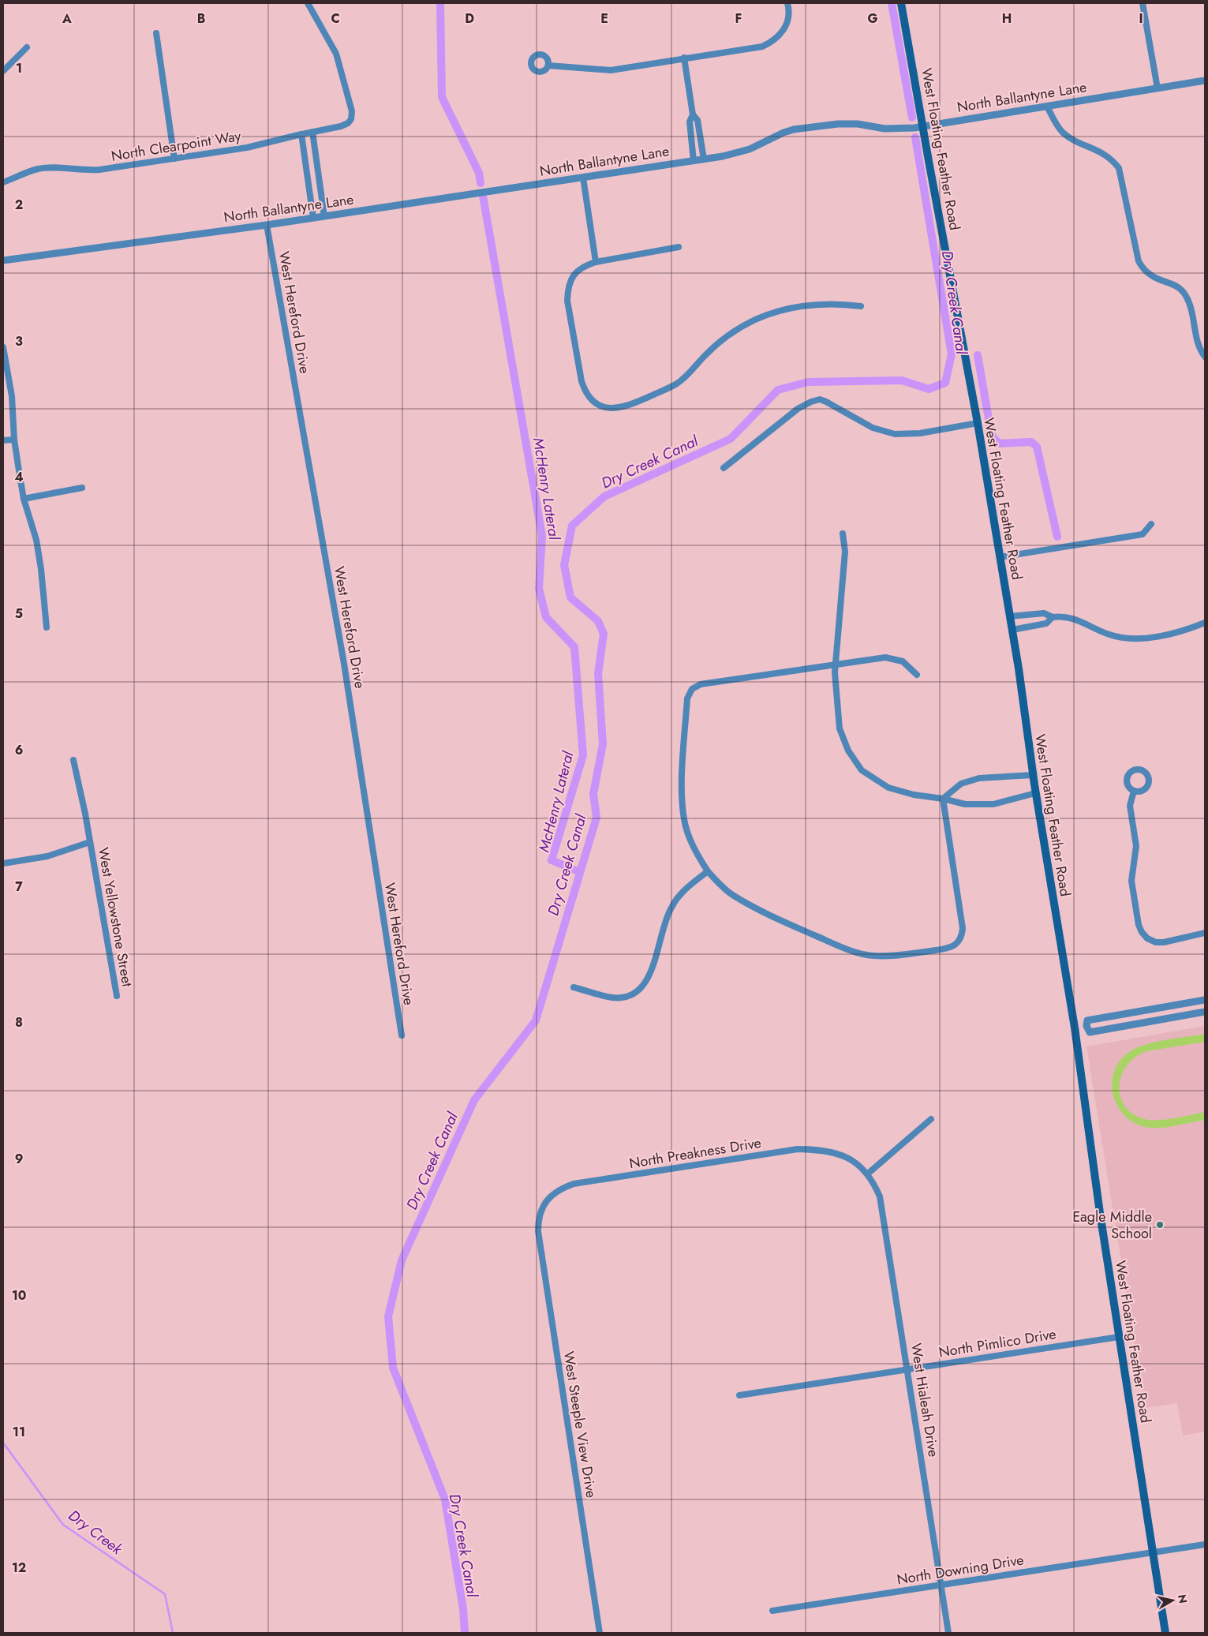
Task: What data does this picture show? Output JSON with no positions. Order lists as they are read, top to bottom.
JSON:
{
  "streets": {
    "main road": ["West Floating Feather Road"],
    "street": [
      "North Ballantyne Lane",
      "North Clearpoint Way",
      "West Hereford Drive",
      "West Yellowstone Street",
      "North Preakness Drive",
      "North Pimlico Drive",
      "West Hialeah Drive",
      "West Steeple View Drive",
      "North Downing Drive"
    ]
  },
  "crossings": [
    ["North Ballantyne Lane", "West Floating Feather Road"],
    ["North Ballantyne Lane", "West Hereford Drive"],
    ["West Floating Feather Road", "North Pimlico Drive"],
    ["West Floating Feather Road", "North Downing Drive"],
    ["North Preakness Drive", "West Hialeah Drive"],
    ["North Preakness Drive", "West Steeple View Drive"],
    ["North Pimlico Drive", "West Hialeah Drive"],
    ["West Hialeah Drive", "North Downing Drive"]
  ],
  "water": ["Dry Creek Canal", "McHenry Lateral", "Dry Creek"],
  "places": ["Eagle Middle School"],
  "north": "right",
  "grid": {
    "columns": [
      "A",
      "B",
      "C",
      "D",
      "E",
      "F",
      "G",
      "H",
      "I"
    ],
    "rows": [
      "1",
      "2",
      "3",
      "4",
      "5",
      "6",
      "7",
      "8",
      "9",
      "10",
      "11",
      "12"
    ]
  }
}
